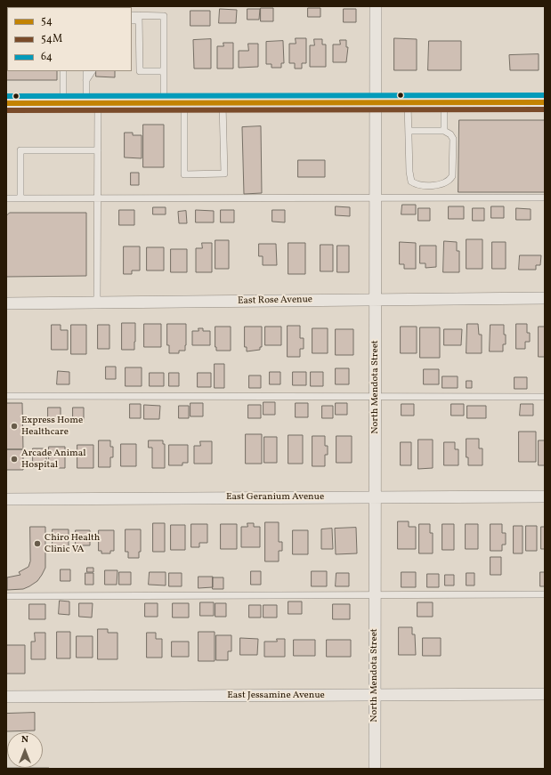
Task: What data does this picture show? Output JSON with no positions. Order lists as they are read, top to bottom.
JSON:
{
  "streets": {
    "street": [
      "East Rose Avenue",
      "North Mendota Street",
      "East Geranium Avenue",
      "East Jessamine Avenue"
    ]
  },
  "crossings": [
    ["East Rose Avenue", "North Mendota Street"],
    ["North Mendota Street", "East Geranium Avenue"],
    ["North Mendota Street", "East Jessamine Avenue"]
  ],
  "places": ["Express Home Healthcare", "Arcade Animal Hospital", "Chiro Health Clinic VA"],
  "lines": ["transit line 64", "transit line 54", "transit line 54M"],
  "legend": ["54", "54M", "64"],
  "north": "top"
}
